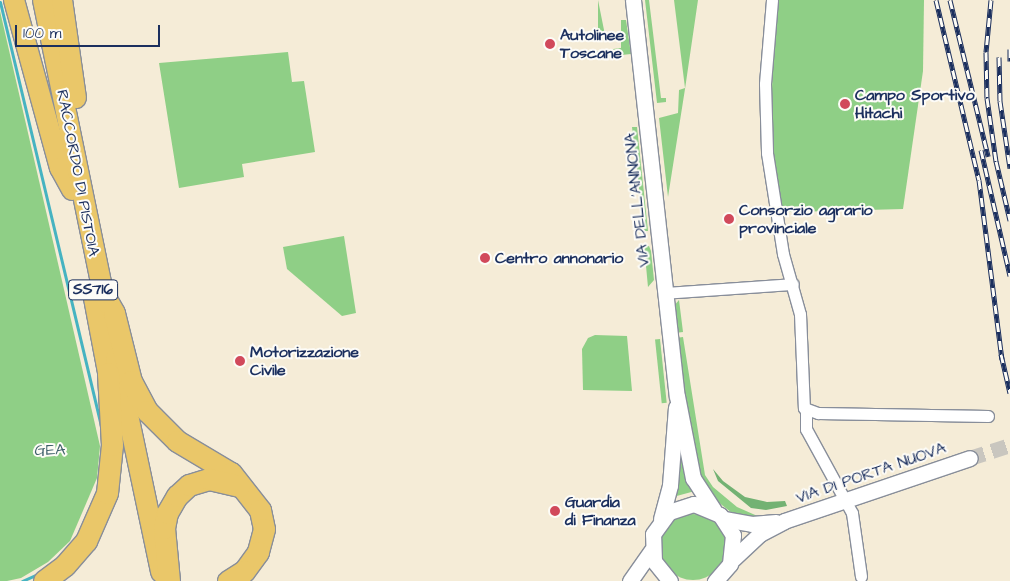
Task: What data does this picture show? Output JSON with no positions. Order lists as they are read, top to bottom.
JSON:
{
  "streets": {
    "highway": ["RACCORDO DI PISTOIA", "SS716"],
    "street": ["VIA DELL'ANNONA", "VIA DI PORTA NUOVA"]
  },
  "crossings": [
    ["VIA DELL'ANNONA", "VIA DI PORTA NUOVA"]
  ],
  "parks": ["GEA"],
  "places": [
    "Autolinee Toscane",
    "Campo Sportivo Hitachi",
    "Consorzio agrario provinciale",
    "Centro annonario",
    "Motorizzazione Civile",
    "Guardia di Finanza"
  ],
  "scale_bar": "100 m"
}
